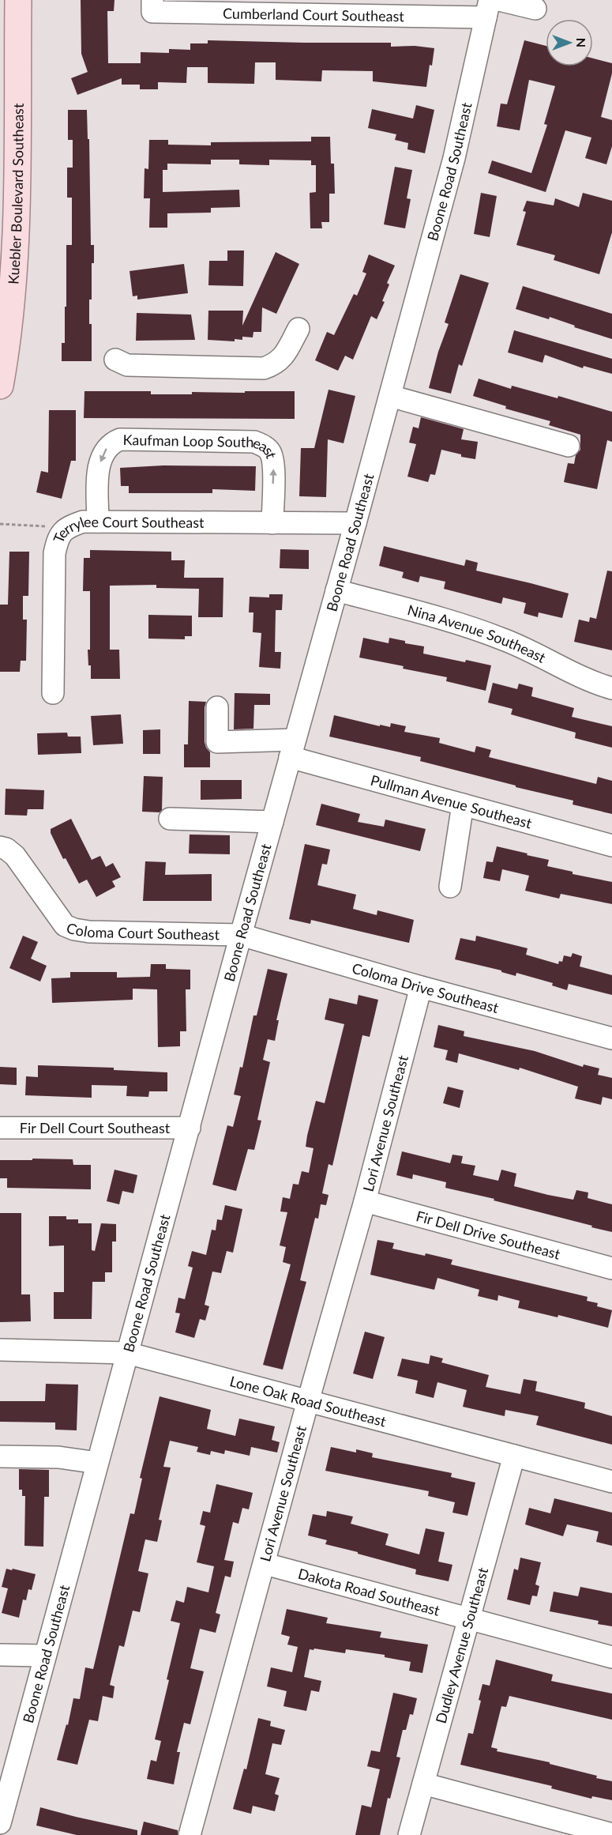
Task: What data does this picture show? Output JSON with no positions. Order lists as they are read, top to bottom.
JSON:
{
  "streets": {
    "main road": ["Kuebler Boulevard Southeast"],
    "street": [
      "Cumberland Court Southeast",
      "Boone Road Southeast",
      "Kaufman Loop Southeast",
      "Terrylee Court Southeast",
      "Nina Avenue Southeast",
      "Pullman Avenue Southeast",
      "Coloma Court Southeast",
      "Coloma Drive Southeast",
      "Lori Avenue Southeast",
      "Fir Dell Court Southeast",
      "Fir Dell Drive Southeast",
      "Lone Oak Road Southeast",
      "Dakota Road Southeast",
      "Dudley Avenue Southeast"
    ]
  },
  "crossings": [
    ["Cumberland Court Southeast", "Boone Road Southeast"],
    ["Boone Road Southeast", "Terrylee Court Southeast"],
    ["Boone Road Southeast", "Nina Avenue Southeast"],
    ["Boone Road Southeast", "Pullman Avenue Southeast"],
    ["Boone Road Southeast", "Coloma Court Southeast"],
    ["Boone Road Southeast", "Coloma Drive Southeast"],
    ["Boone Road Southeast", "Fir Dell Court Southeast"],
    ["Boone Road Southeast", "Lone Oak Road Southeast"],
    ["Kaufman Loop Southeast", "Terrylee Court Southeast"],
    ["Coloma Court Southeast", "Coloma Drive Southeast"],
    ["Coloma Drive Southeast", "Lori Avenue Southeast"],
    ["Lori Avenue Southeast", "Fir Dell Drive Southeast"],
    ["Lori Avenue Southeast", "Lone Oak Road Southeast"],
    ["Lori Avenue Southeast", "Dakota Road Southeast"],
    ["Lone Oak Road Southeast", "Dudley Avenue Southeast"],
    ["Dakota Road Southeast", "Dudley Avenue Southeast"]
  ],
  "north": "right"
}
